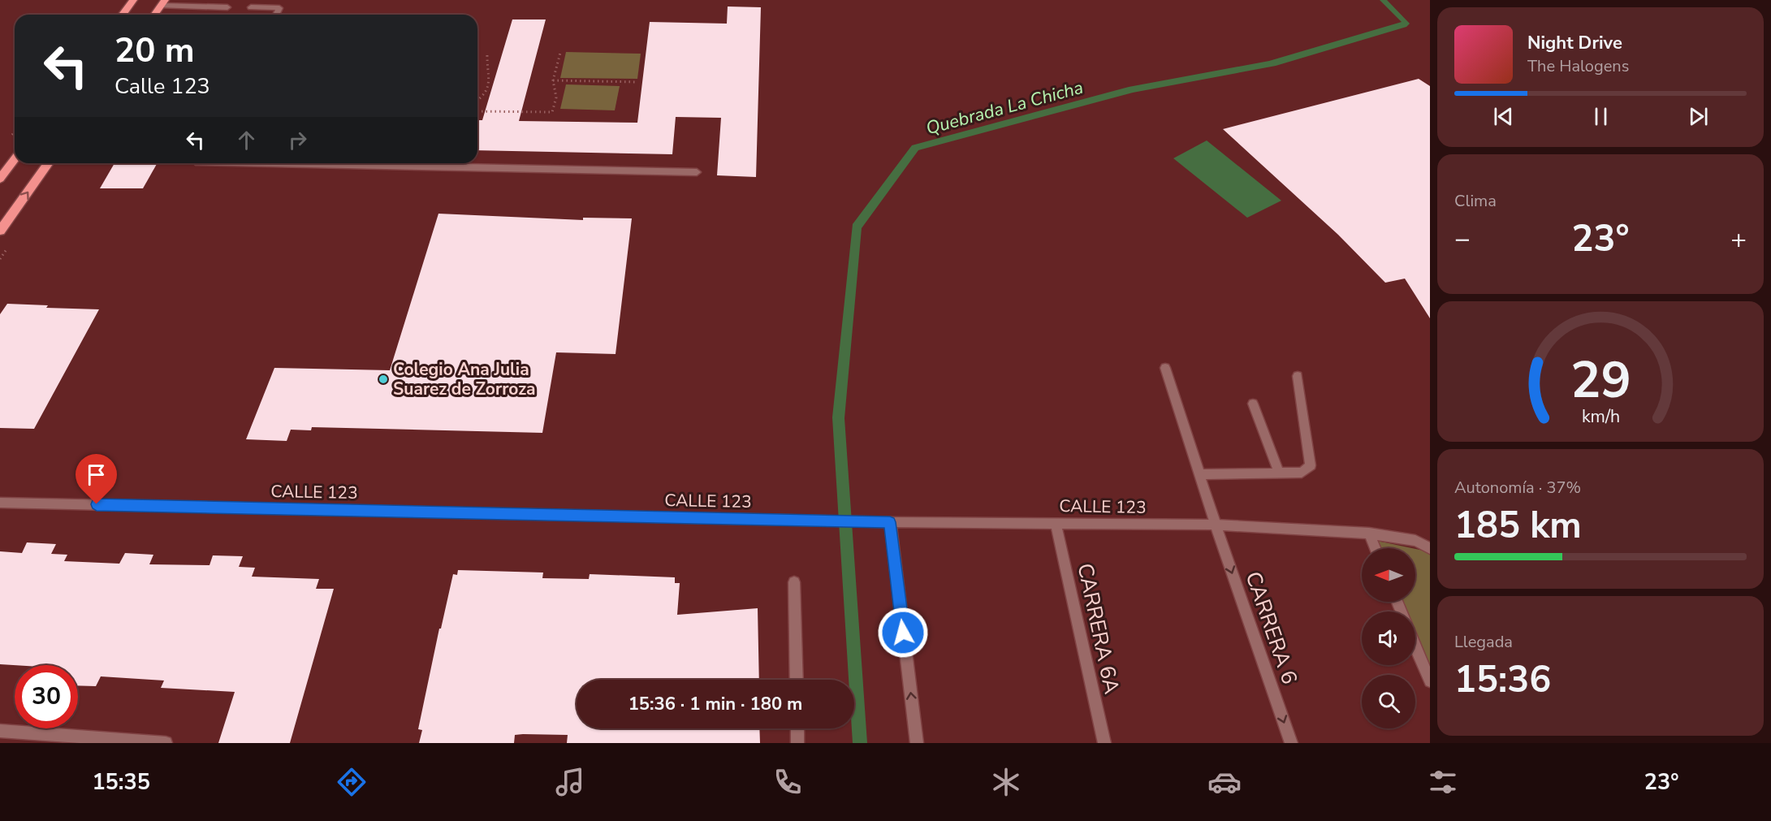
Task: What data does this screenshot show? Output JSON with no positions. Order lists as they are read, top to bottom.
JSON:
{
  "streets": {
    "street": ["CALLE 123", "CARRERA 6", "CARRERA 6A"]
  },
  "crossings": [
    ["CALLE 123", "CARRERA 6"],
    ["CALLE 123", "CARRERA 6A"]
  ],
  "one_way": ["CARRERA 6"],
  "water": ["Quebrada La Chicha"],
  "places": ["Colegio Ana Julia Suarez de Zorroza"],
  "north": "left",
  "page": {
    "turn": ["20 m", "Calle 123"],
    "song": ["Night Drive", "The Halogens"],
    "tile": [
      "Clima",
      ["Autonomía · 37%", "185 km"],
      ["Llegada", "15:36"]
    ],
    "heat": ["−", "23°", "+"],
    "limit": "30",
    "trip": "15:36 · 1 min · 180 m",
    "tabs": ["15:35", "23°"],
    "gauge": ["29", "km/h"]
  }
}
